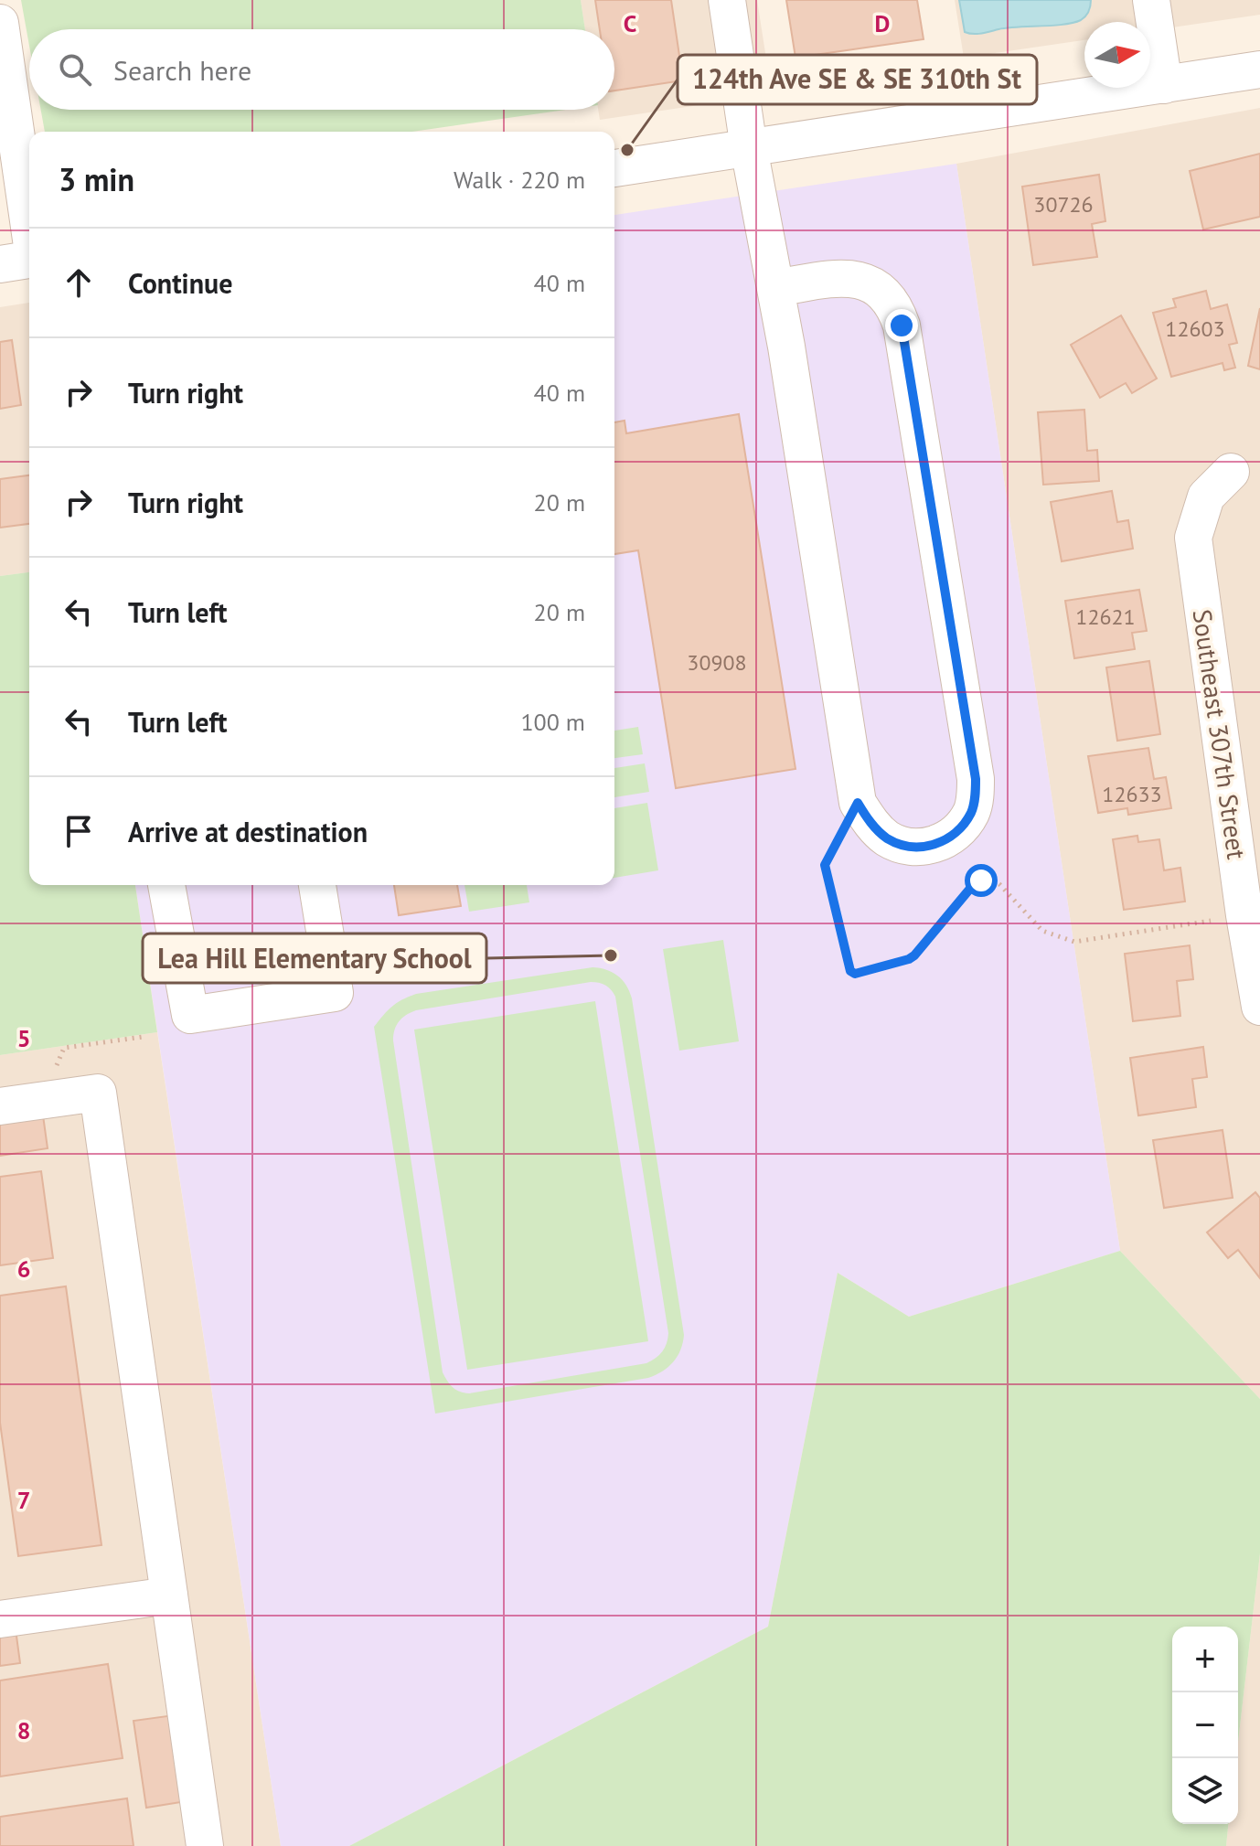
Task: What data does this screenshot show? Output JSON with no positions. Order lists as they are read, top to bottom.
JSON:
{
  "streets": {
    "street": ["Southeast 307th Street"]
  },
  "places": ["124th Ave SE & SE 310th St", "Lea Hill Elementary School"],
  "house_numbers": [
    "30726",
    "12603",
    "12621",
    "30908",
    "12633"
  ],
  "north": "right",
  "page": {
    "search": "Search here",
    "heading": ["3 min", "Walk · 220 m"],
    "list": [
      ["Continue", "40 m"],
      ["Turn right", "40 m"],
      ["Turn right", "20 m"],
      ["Turn left", "20 m"],
      ["Turn left", "100 m"],
      "Arrive at destination"
    ],
    "map_buttons": ["+", "−"]
  },
  "grid": {
    "columns": ["C", "D"],
    "rows": [
      "5",
      "6",
      "7",
      "8"
    ]
  }
}
